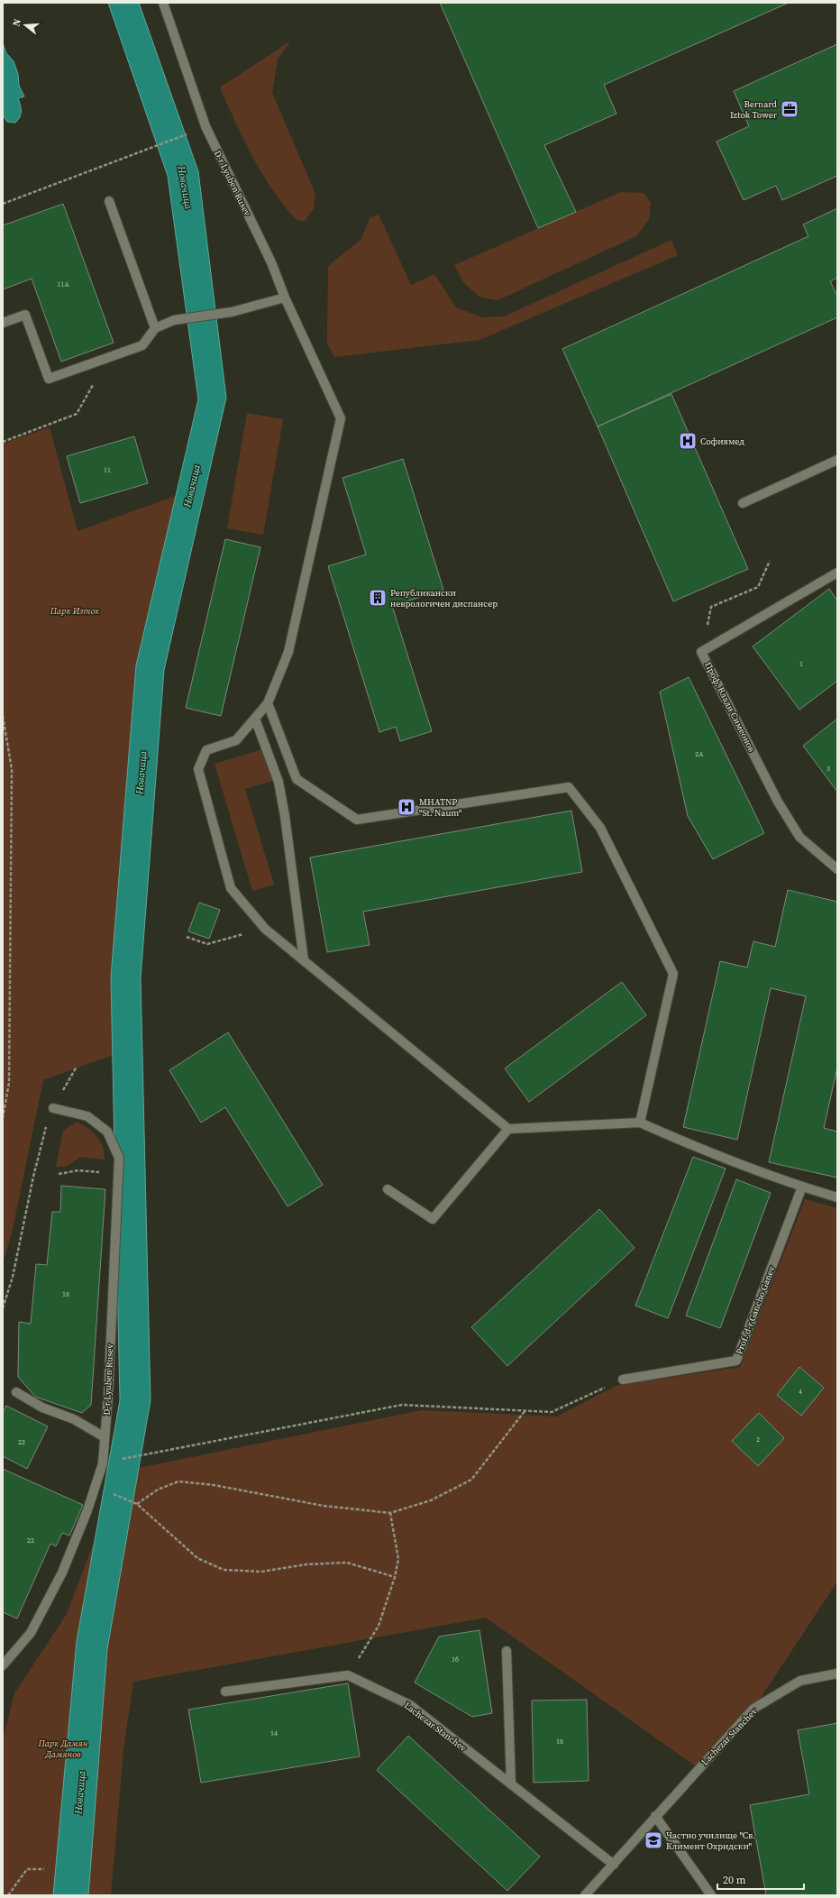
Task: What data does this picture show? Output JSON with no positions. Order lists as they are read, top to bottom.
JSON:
{
  "streets": {
    "street": [
      "D-r Lyuben Rusev",
      "Проф. Влади Симеонов",
      "Prof. d-r Gancho Ganev",
      "Lachezar Stanchev"
    ]
  },
  "water": ["Новачица"],
  "parks": ["Парк Изток", "Парк Дамян Дамянов"],
  "places": {
    "office": ["Bernard Iztok Tower"],
    "hospital": ["Софиямед", "MHATNP \"St. Naum\""],
    "building": ["Републикански неврологичен диспансер"],
    "school or university": ["Частно училище \"Св. Климент Охридски\""]
  },
  "house_numbers": [
    "11А",
    "11",
    "1",
    "2А",
    "3",
    "18",
    "4",
    "2",
    "22",
    "22",
    "16",
    "14",
    "18"
  ],
  "scale_bar": "20 m",
  "north": "left"
}
